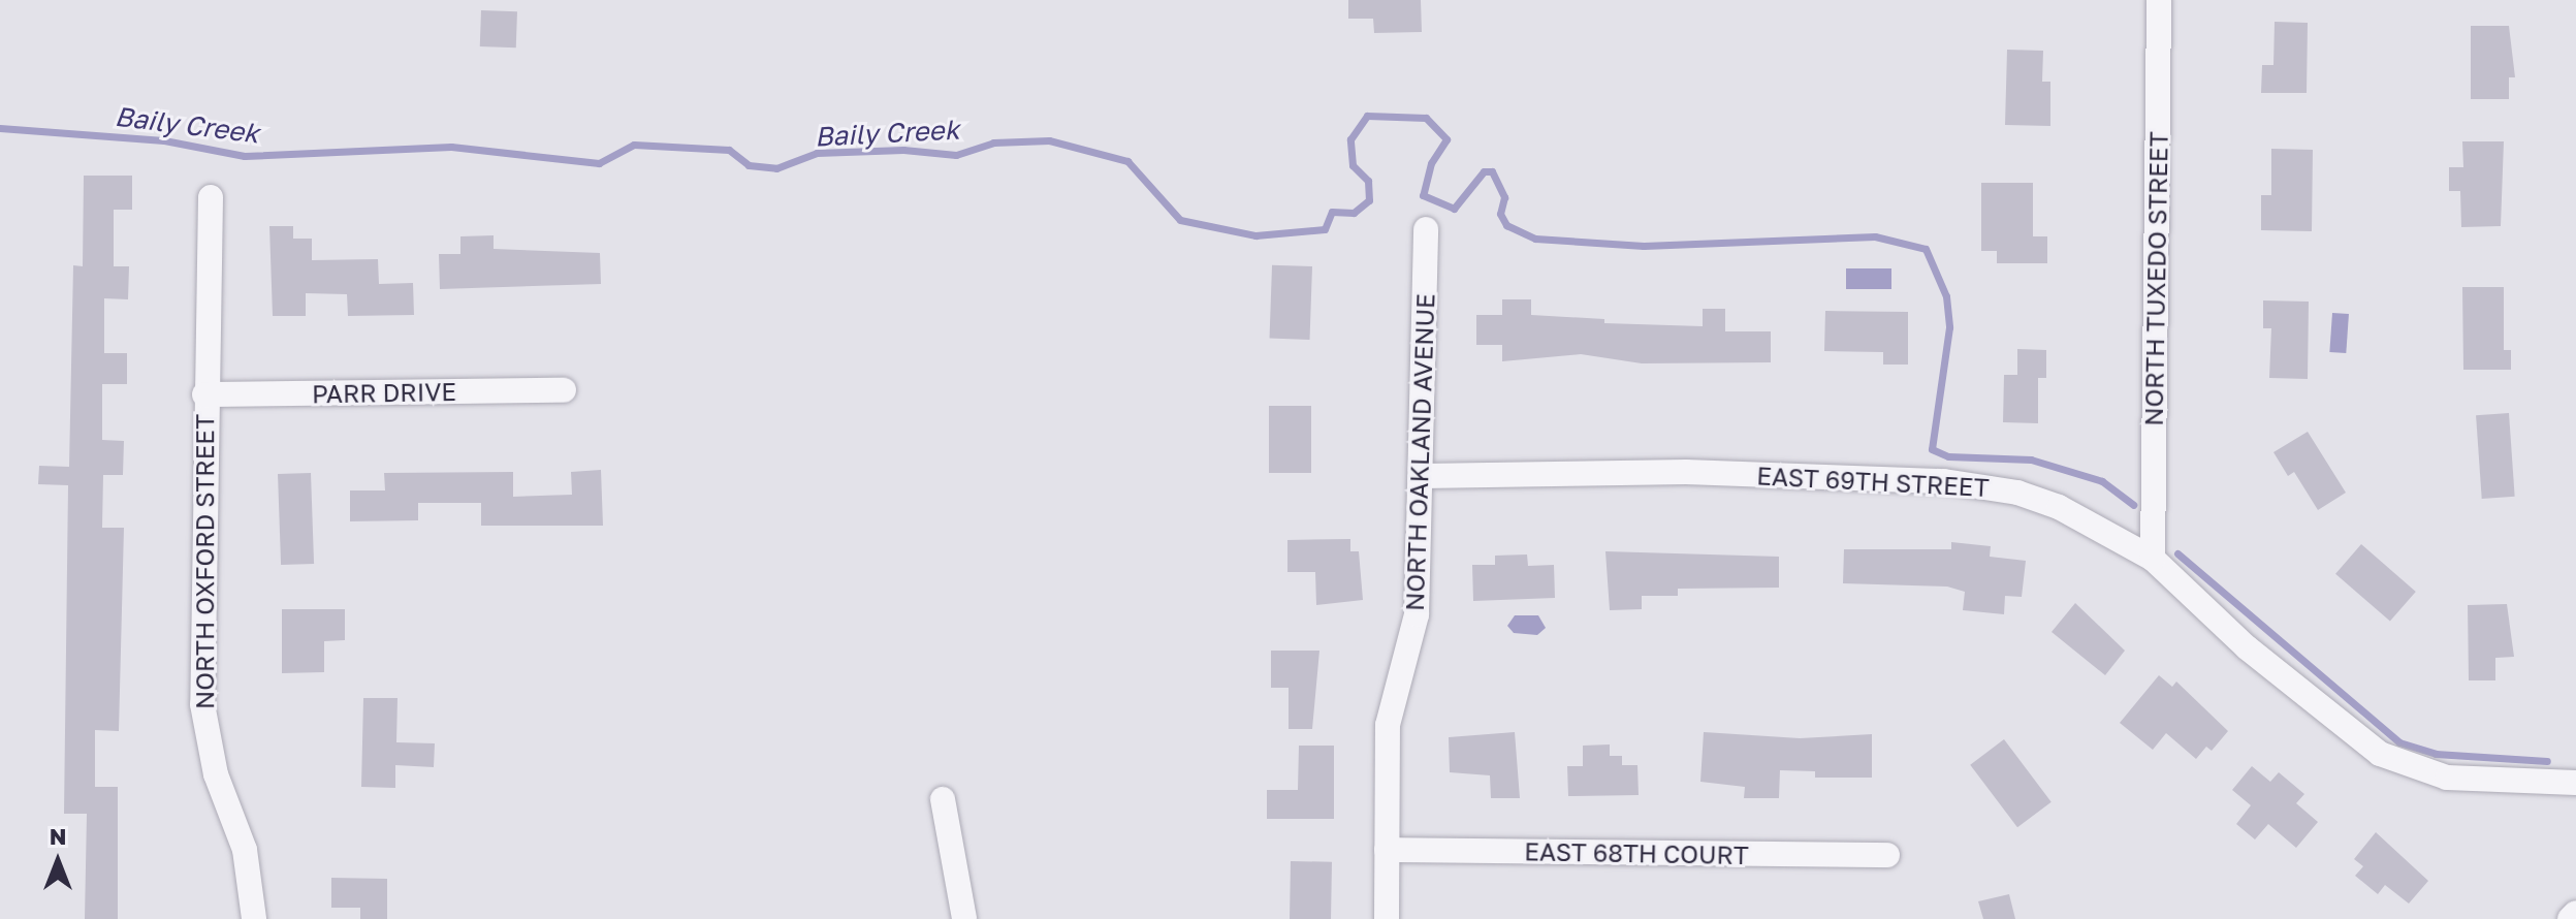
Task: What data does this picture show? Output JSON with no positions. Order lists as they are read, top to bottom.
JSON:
{
  "streets": {
    "street": [
      "NORTH TUXEDO STREET",
      "PARR DRIVE",
      "NORTH OAKLAND AVENUE",
      "EAST 69TH STREET",
      "NORTH OXFORD STREET",
      "EAST 68TH COURT"
    ]
  },
  "crossings": [
    ["NORTH TUXEDO STREET", "EAST 69TH STREET"],
    ["PARR DRIVE", "NORTH OXFORD STREET"],
    ["NORTH OAKLAND AVENUE", "EAST 69TH STREET"],
    ["NORTH OAKLAND AVENUE", "EAST 68TH COURT"]
  ],
  "water": ["Baily Creek"],
  "north": "top"
}
